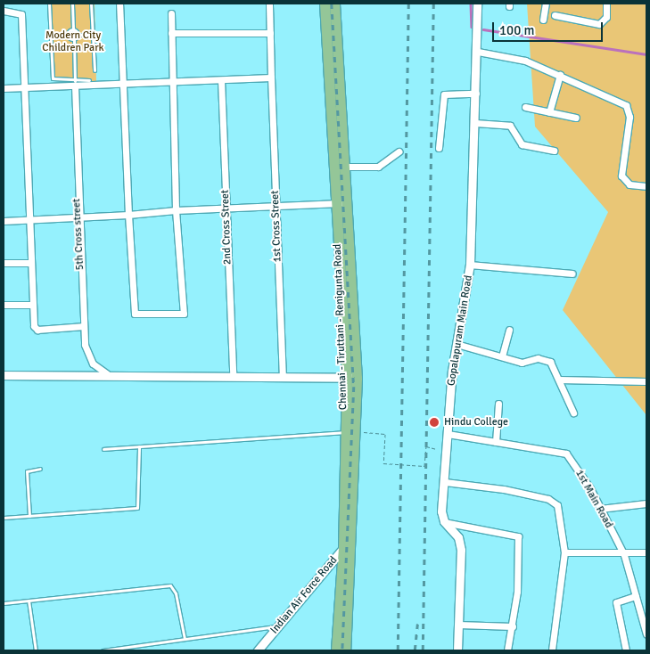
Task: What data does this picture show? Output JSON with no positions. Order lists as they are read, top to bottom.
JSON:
{
  "streets": {
    "highway": ["Chennai - Tiruttani - Renigunta Road"],
    "street": [
      "1st Cross Street",
      "2nd Cross Street",
      "5th Cross street",
      "Gopalapuram Main Road",
      "1st Main Road",
      "Indian Air Force Road"
    ]
  },
  "crossings": [
    ["Chennai - Tiruttani - Renigunta Road", "Indian Air Force Road"],
    ["Gopalapuram Main Road", "1st Main Road"]
  ],
  "parks": ["Modern City Children Park"],
  "places": ["Hindu College"],
  "scale_bar": "100 m"
}
